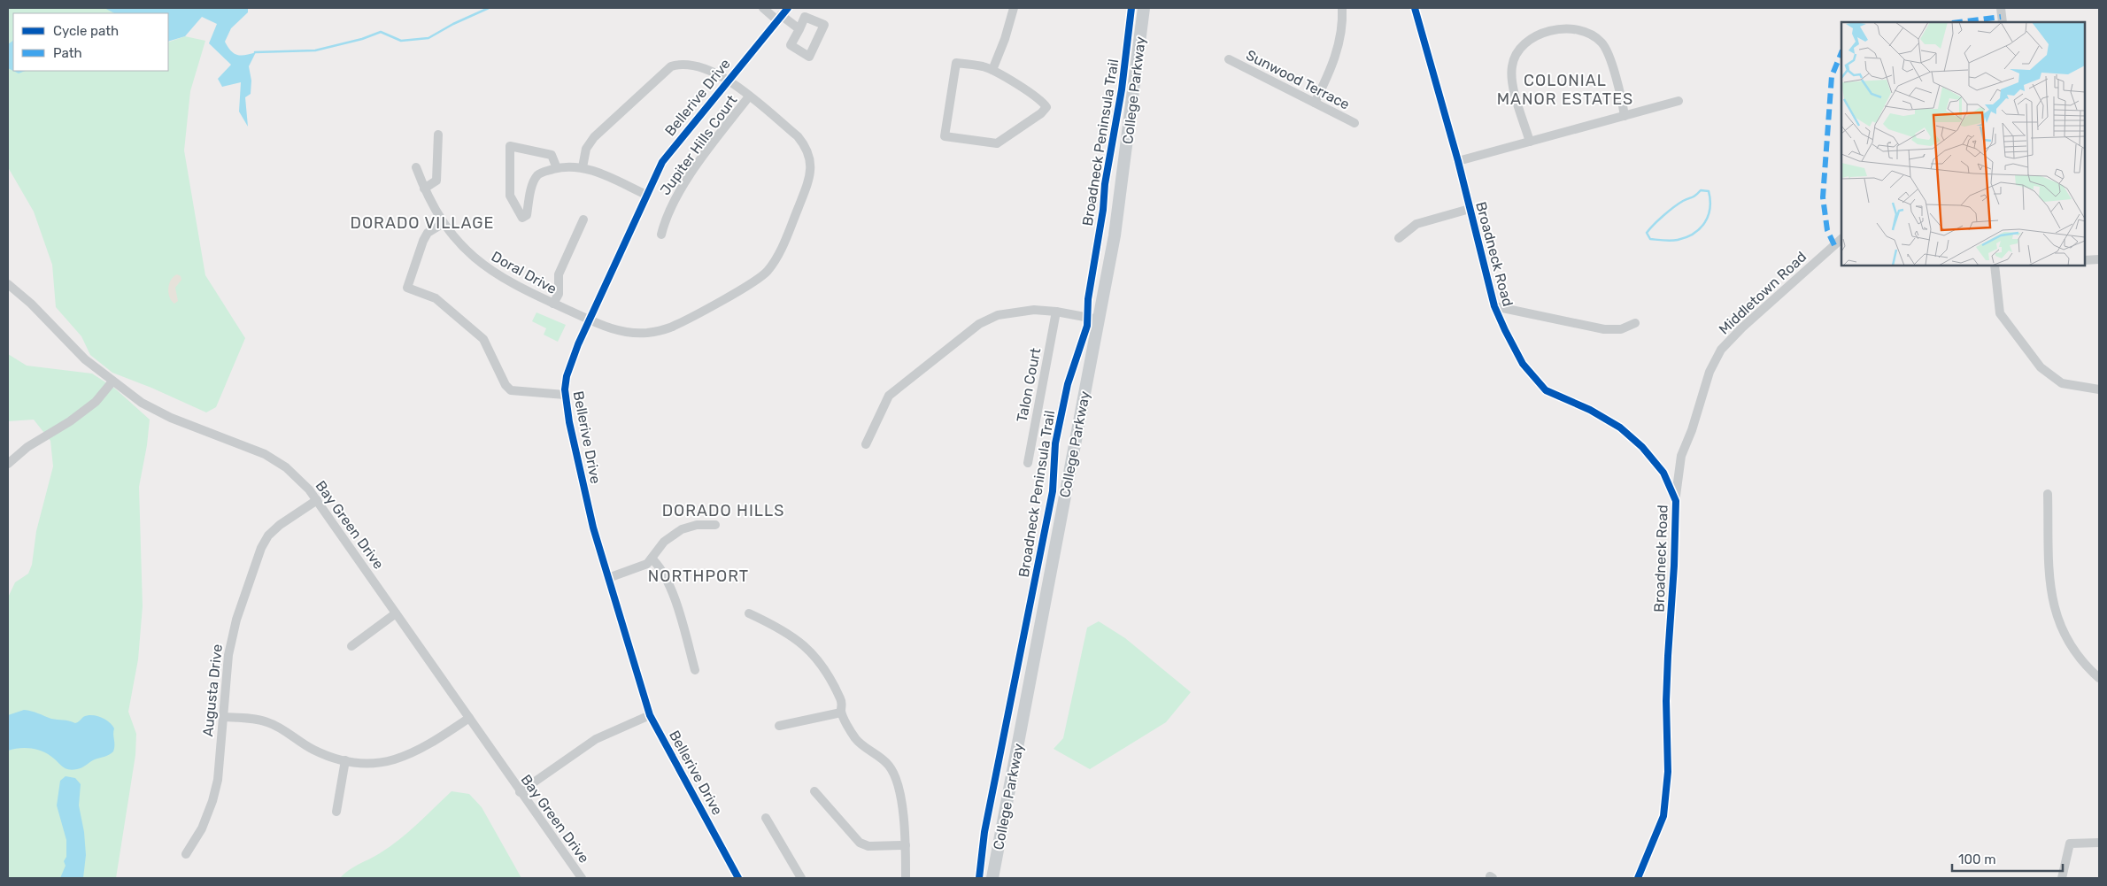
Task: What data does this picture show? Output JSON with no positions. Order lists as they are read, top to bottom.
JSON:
{
  "streets": {
    "main road": ["College Parkway"],
    "street": [
      "Sunwood Terrace",
      "Bellerive Drive",
      "Jupiter Hills Court",
      "Broadneck Road",
      "Doral Drive",
      "Middletown Road",
      "Talon Court",
      "Bay Green Drive",
      "Augusta Drive"
    ],
    "cycle path": ["Broadneck Peninsula Trail"]
  },
  "crossings": [
    ["Bellerive Drive", "Jupiter Hills Court"],
    ["Bellerive Drive", "Doral Drive"],
    ["Jupiter Hills Court", "Doral Drive"],
    ["Broadneck Road", "Middletown Road"],
    ["Bay Green Drive", "Augusta Drive"]
  ],
  "districts": [
    "COLONIAL MANOR ESTATES",
    "DORADO VILLAGE",
    "DORADO HILLS",
    "NORTHPORT"
  ],
  "legend": ["Cycle path", "Path"],
  "scale_bar": "100 m"
}
